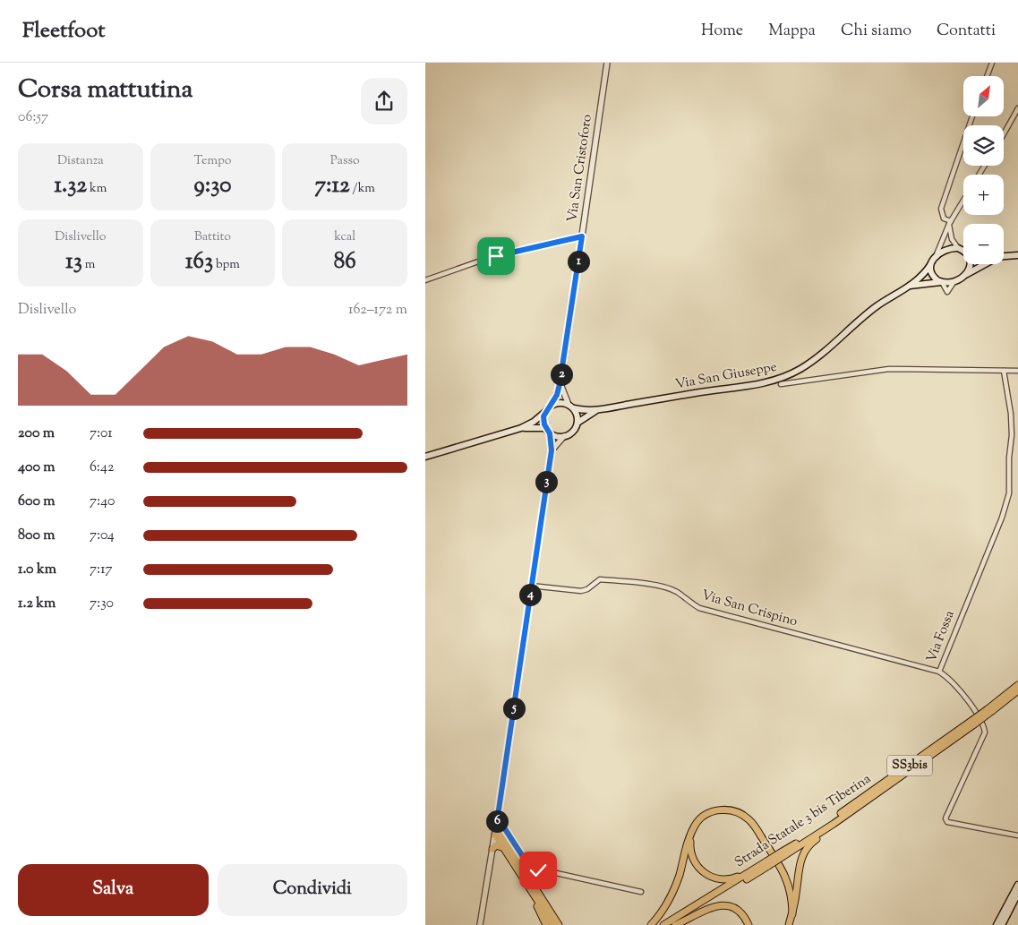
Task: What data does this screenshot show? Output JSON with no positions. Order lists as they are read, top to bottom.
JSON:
{
  "streets": {
    "highway": ["SS3bis", "Strada Statale 3 bis Tiberina"],
    "main road": ["Via San Giuseppe"],
    "street": ["Via San Cristoforo", "Via San Crispino", "Via Fossa"]
  },
  "crossings": [
    ["Via San Cristoforo", "Via San Giuseppe"],
    ["Via San Crispino", "Via Fossa"]
  ],
  "north": "top right",
  "page": {
    "header": "Fleetfoot",
    "nav": [
      "Home",
      "Mappa",
      "Chi siamo",
      "Contatti"
    ],
    "heading": ["Corsa mattutina", "06:57"],
    "map_buttons": ["+", "−"],
    "stats": [
      ["Distanza", "1.32 km"],
      ["Tempo", "9:30"],
      ["Passo", "7:12 /km"],
      ["Dislivello", "13 m"],
      ["Battito", "163 bpm"],
      ["kcal", "86"]
    ],
    "pins": [
      "1",
      "2",
      "3",
      "4",
      "5",
      "6"
    ],
    "chart": ["Dislivello", "162–172 m"],
    "list": [
      {
        "name": "200 m",
        "note": "7:01"
      },
      {
        "name": "400 m",
        "note": "6:42"
      },
      {
        "name": "600 m",
        "note": "7:40"
      },
      {
        "name": "800 m",
        "note": "7:04"
      },
      {
        "name": "1.0 km",
        "note": "7:17"
      },
      {
        "name": "1.2 km",
        "note": "7:30"
      }
    ],
    "buttons": ["Salva", "Condividi"]
  }
}
